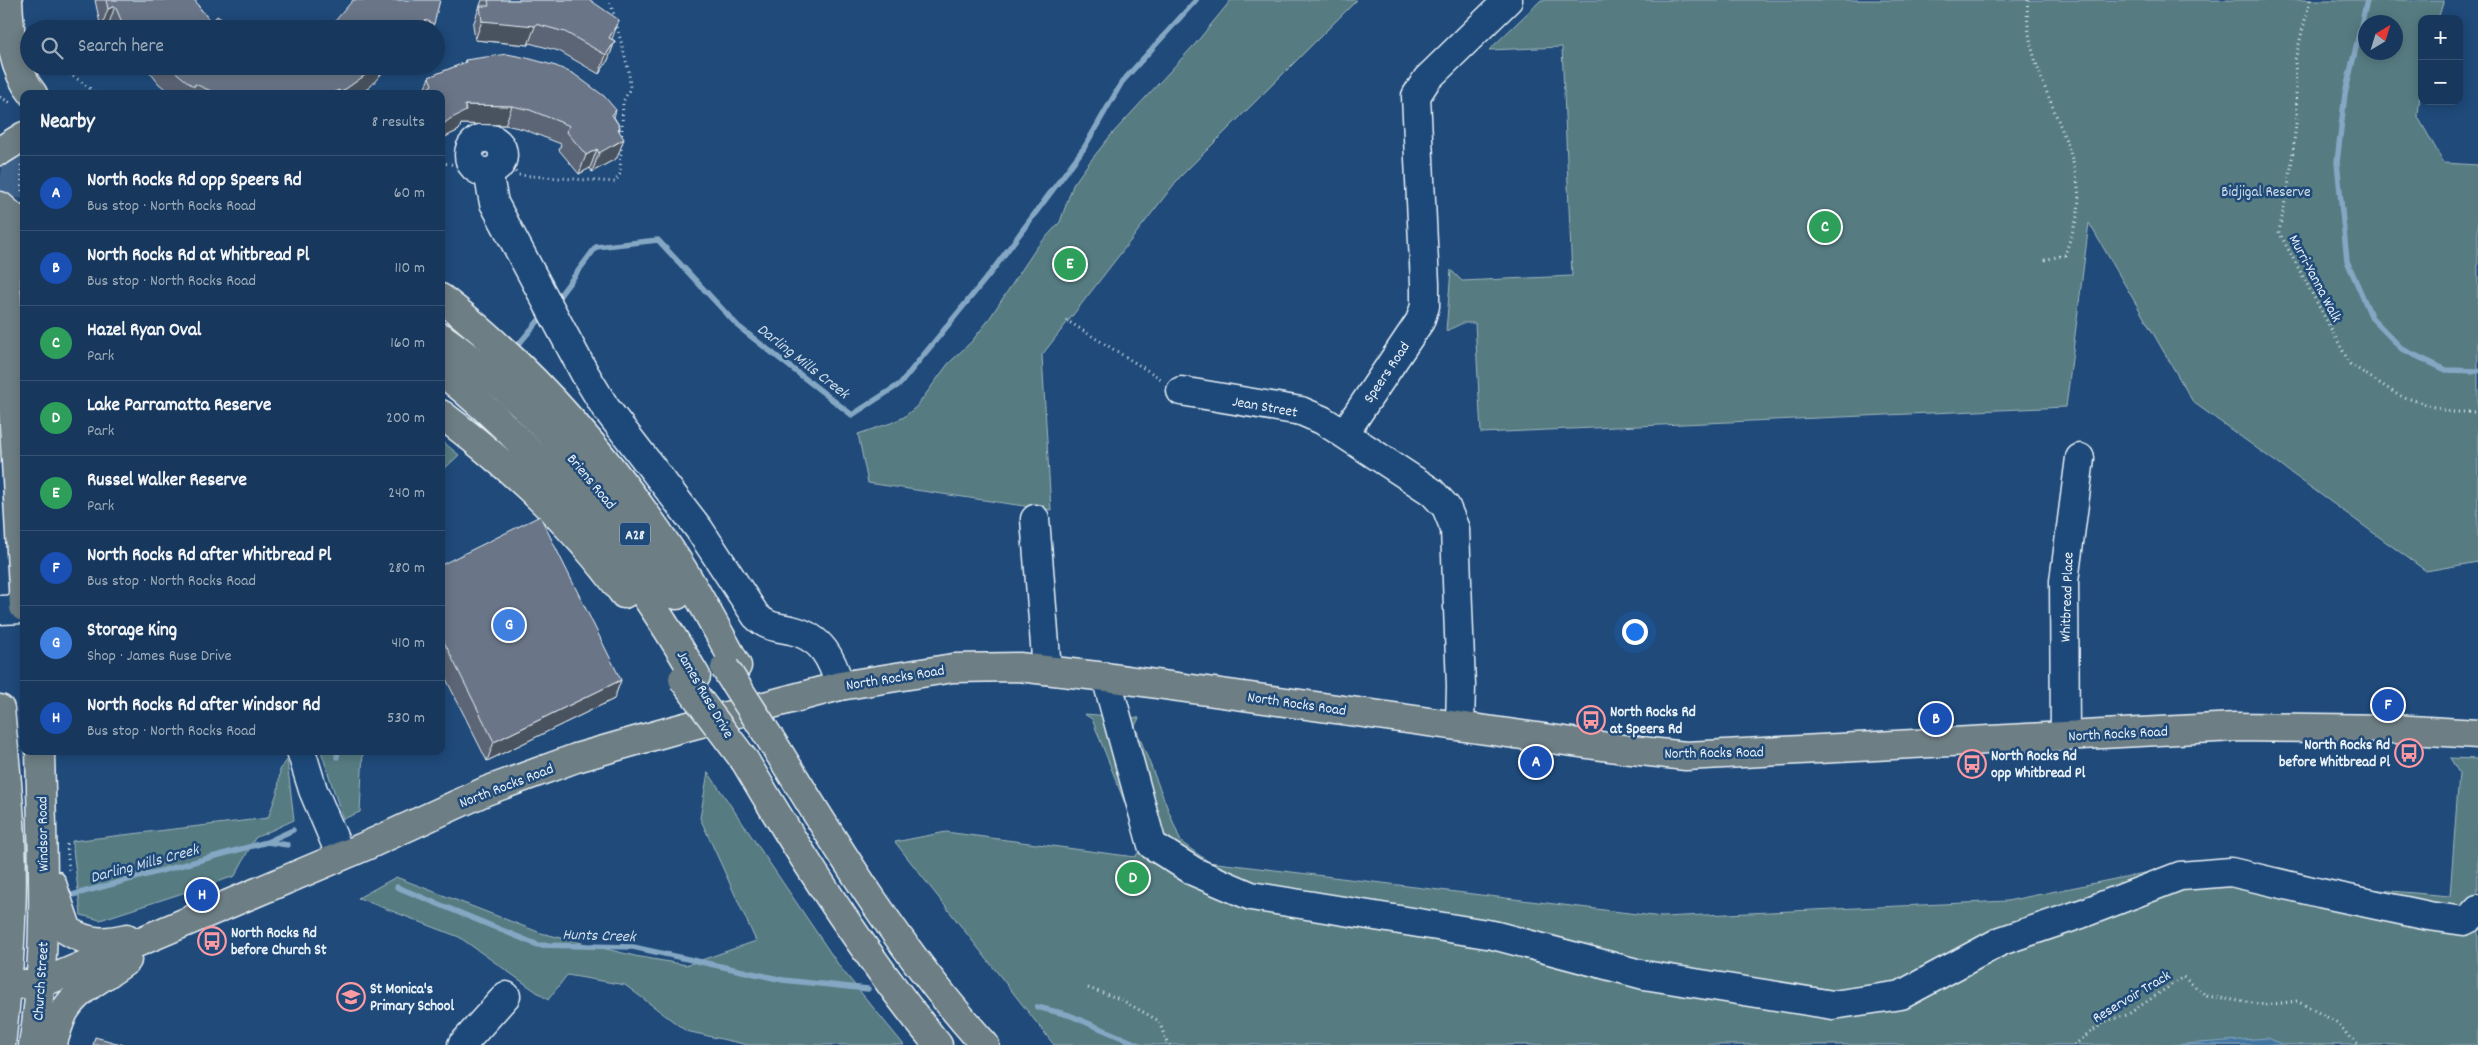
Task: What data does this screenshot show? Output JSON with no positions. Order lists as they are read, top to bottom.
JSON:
{
  "streets": {
    "main road": [
      "Briens Road",
      "A28",
      "North Rocks Road",
      "James Ruse Drive",
      "Windsor Road",
      "Church Street"
    ],
    "street": ["Speers Road", "Jean Street", "Whitbread Place"],
    "path": ["Murri-Yanna Walk", "Reservoir Track"]
  },
  "crossings": [
    ["Speers Road", "Jean Street"],
    ["Whitbread Place", "North Rocks Road"],
    ["North Rocks Road", "Windsor Road"],
    ["North Rocks Road", "Church Street"],
    ["Windsor Road", "Church Street"]
  ],
  "water": ["Darling Mills Creek", "Hunts Creek"],
  "parks": ["Bidjigal Reserve"],
  "places": {
    "bus stop": [
      "North Rocks Rd at Speers Rd",
      "North Rocks Rd before Whitbread Pl",
      "North Rocks Rd opp Whitbread Pl",
      "North Rocks Rd before Church St"
    ],
    "school or university": ["St Monica's Primary School"]
  },
  "north": "top right",
  "page": {
    "map_buttons": ["+", "−"],
    "search": "Search here",
    "heading": ["Nearby", "8 results"],
    "list": [
      {
        "mark": "A",
        "name": "North Rocks Rd opp Speers Rd",
        "note": "Bus stop · North Rocks Road",
        "value": "60 m"
      },
      {
        "mark": "B",
        "name": "North Rocks Rd at Whitbread Pl",
        "note": "Bus stop · North Rocks Road",
        "value": "110 m"
      },
      {
        "mark": "C",
        "name": "Hazel Ryan Oval",
        "note": "Park",
        "value": "160 m"
      },
      {
        "mark": "D",
        "name": "Lake Parramatta Reserve",
        "note": "Park",
        "value": "200 m"
      },
      {
        "mark": "E",
        "name": "Russel Walker Reserve",
        "note": "Park",
        "value": "240 m"
      },
      {
        "mark": "F",
        "name": "North Rocks Rd after Whitbread Pl",
        "note": "Bus stop · North Rocks Road",
        "value": "280 m"
      },
      {
        "mark": "G",
        "name": "Storage King",
        "note": "Shop · James Ruse Drive",
        "value": "410 m"
      },
      {
        "mark": "H",
        "name": "North Rocks Rd after Windsor Rd",
        "note": "Bus stop · North Rocks Road",
        "value": "530 m"
      }
    ],
    "pins": [
      "C",
      "E",
      "G",
      "F",
      "B",
      "A",
      "D",
      "H"
    ]
  }
}
